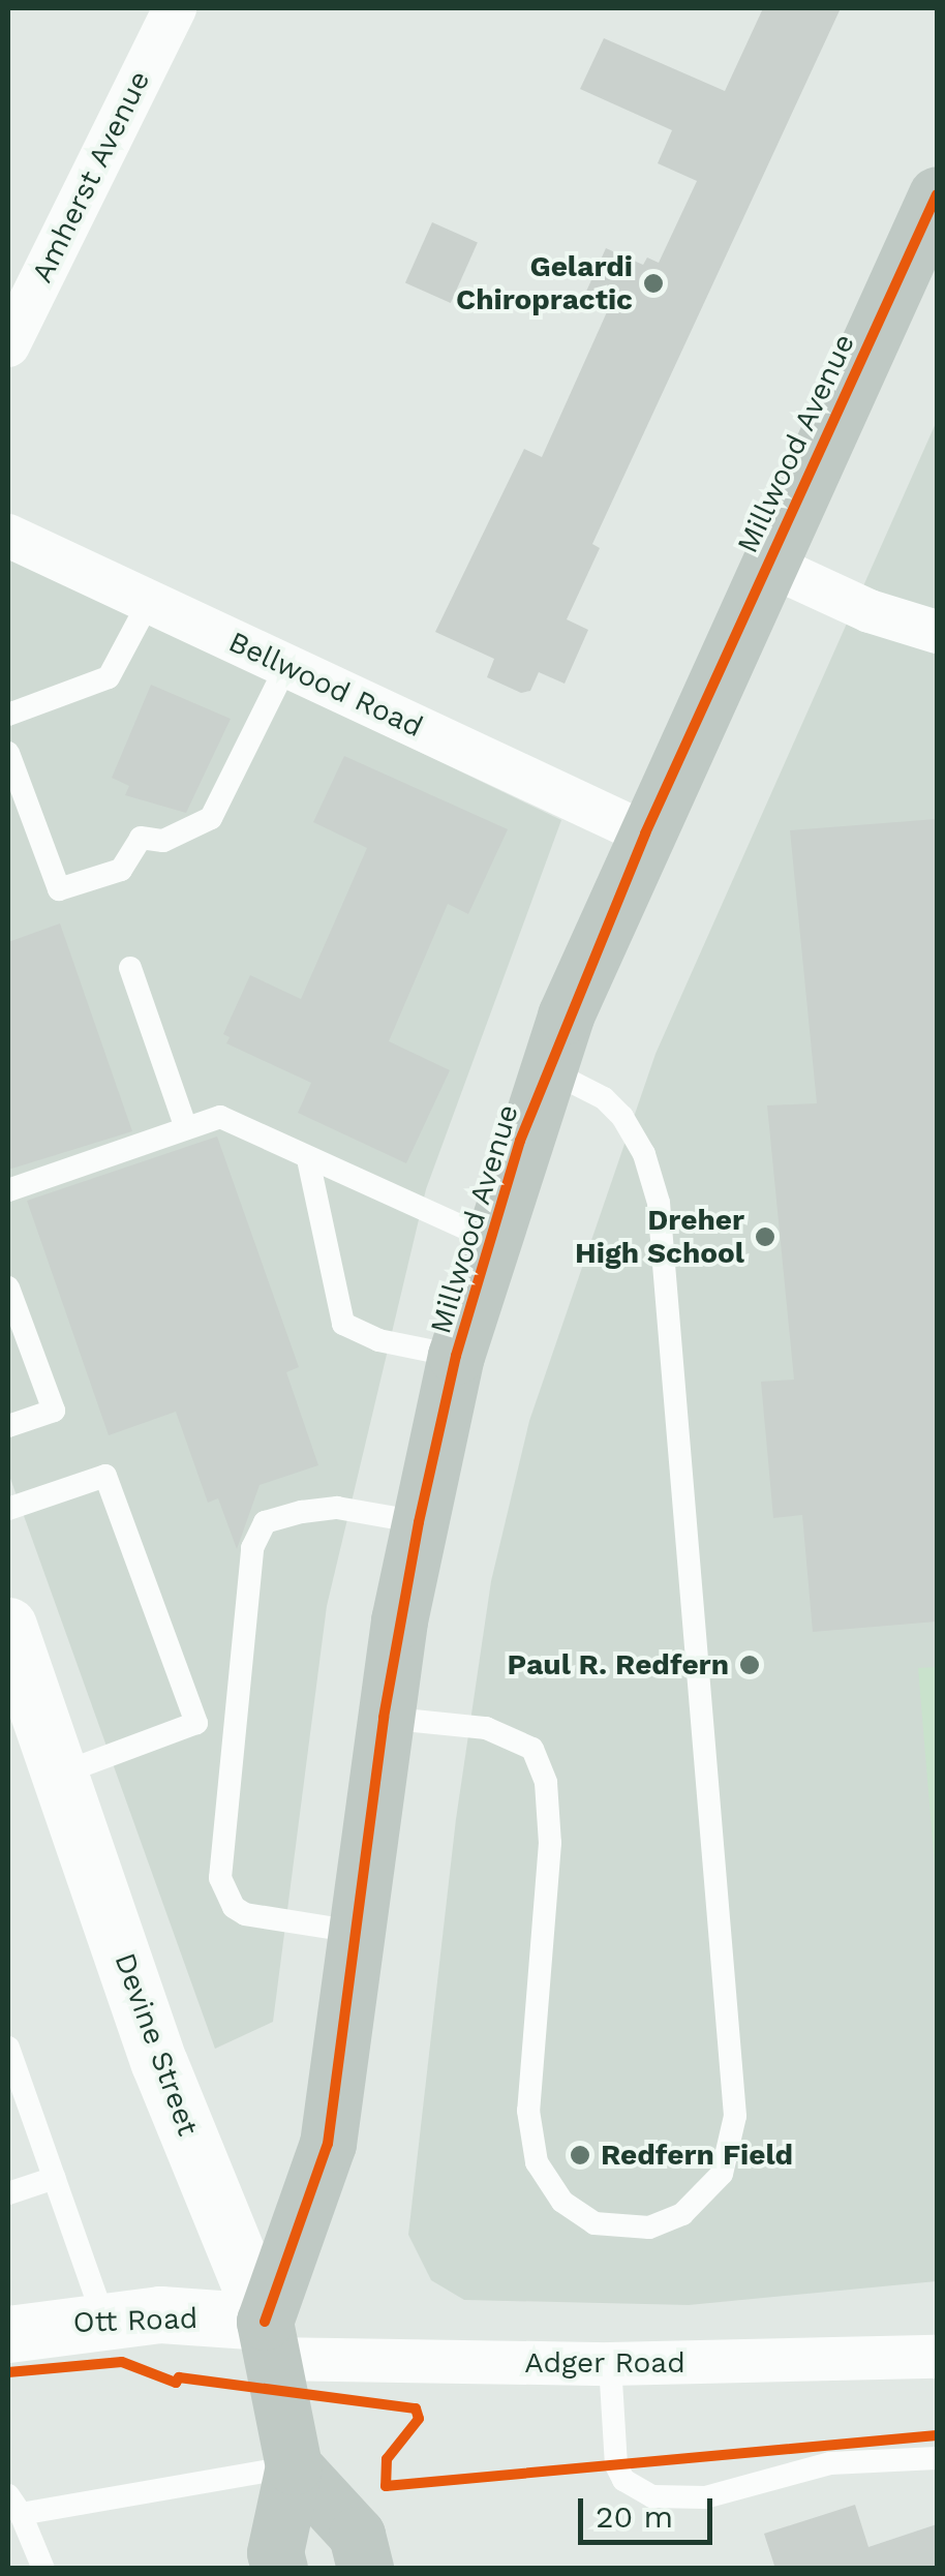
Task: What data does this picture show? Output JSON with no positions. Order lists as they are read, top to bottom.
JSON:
{
  "streets": {
    "main road": ["Millwood Avenue", "Devine Street", "Ott Road"],
    "street": ["Amherst Avenue", "Bellwood Road", "Adger Road"]
  },
  "crossings": [
    ["Millwood Avenue", "Bellwood Road"],
    ["Millwood Avenue", "Devine Street"],
    ["Millwood Avenue", "Ott Road"],
    ["Millwood Avenue", "Adger Road"],
    ["Devine Street", "Ott Road"],
    ["Devine Street", "Adger Road"],
    ["Ott Road", "Adger Road"]
  ],
  "places": [
    "Gelardi Chiropractic",
    "Dreher High School",
    "Paul R. Redfern",
    "Redfern Field"
  ],
  "scale_bar": "20 m"
}
